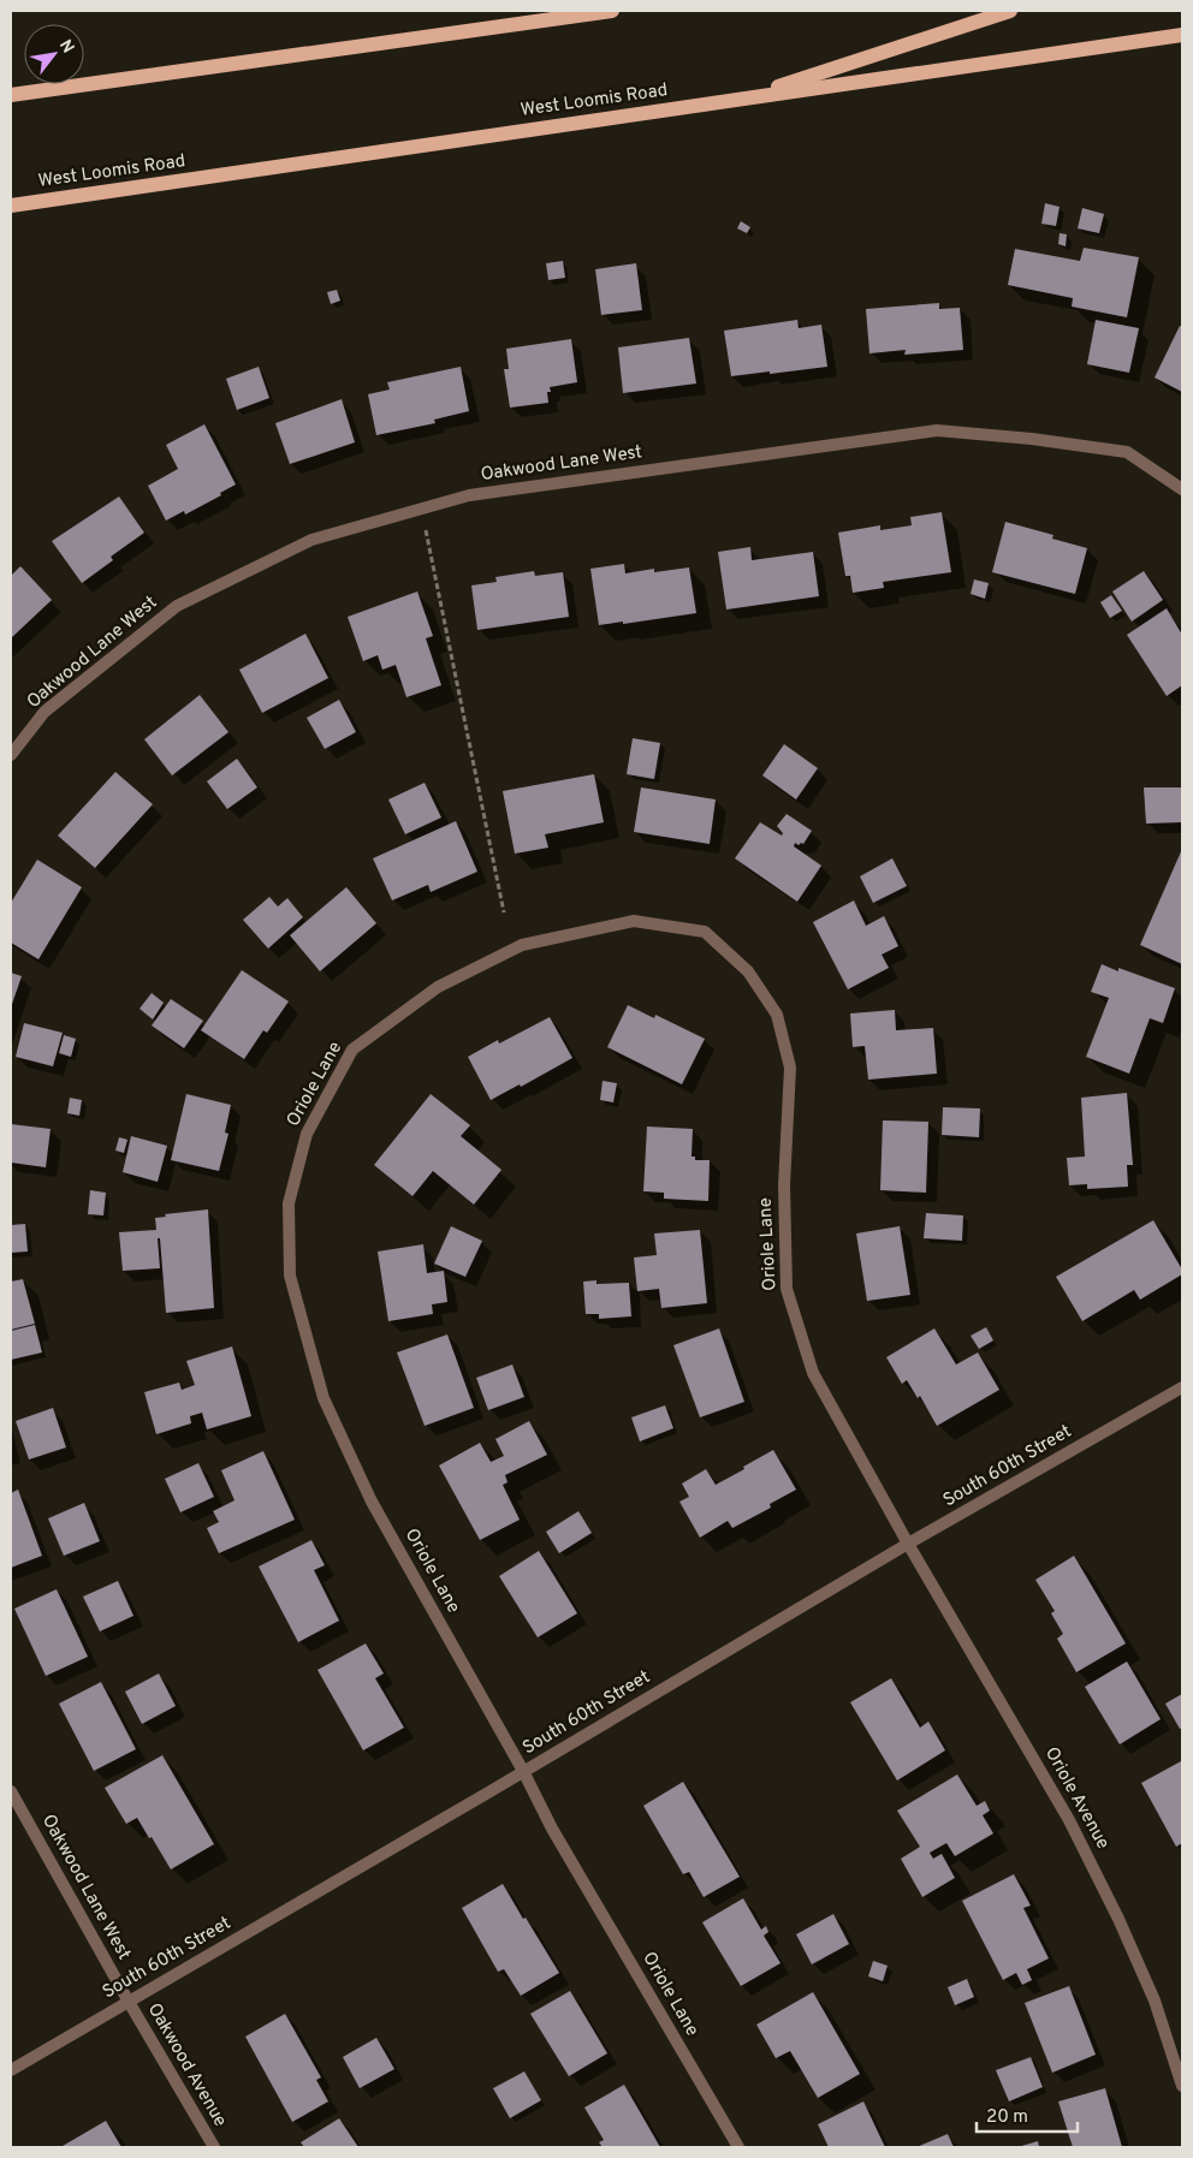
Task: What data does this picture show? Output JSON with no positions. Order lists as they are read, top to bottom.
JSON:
{
  "streets": {
    "main road": ["West Loomis Road"],
    "street": [
      "Oakwood Lane West",
      "Oriole Lane",
      "South 60th Street",
      "Oriole Avenue",
      "Oakwood Avenue"
    ]
  },
  "crossings": [
    ["Oakwood Lane West", "South 60th Street"],
    ["Oakwood Lane West", "Oakwood Avenue"],
    ["Oriole Lane", "South 60th Street"],
    ["Oriole Lane", "Oriole Avenue"],
    ["South 60th Street", "Oriole Avenue"],
    ["South 60th Street", "Oakwood Avenue"]
  ],
  "scale_bar": "20 m",
  "north": "top right"
}
